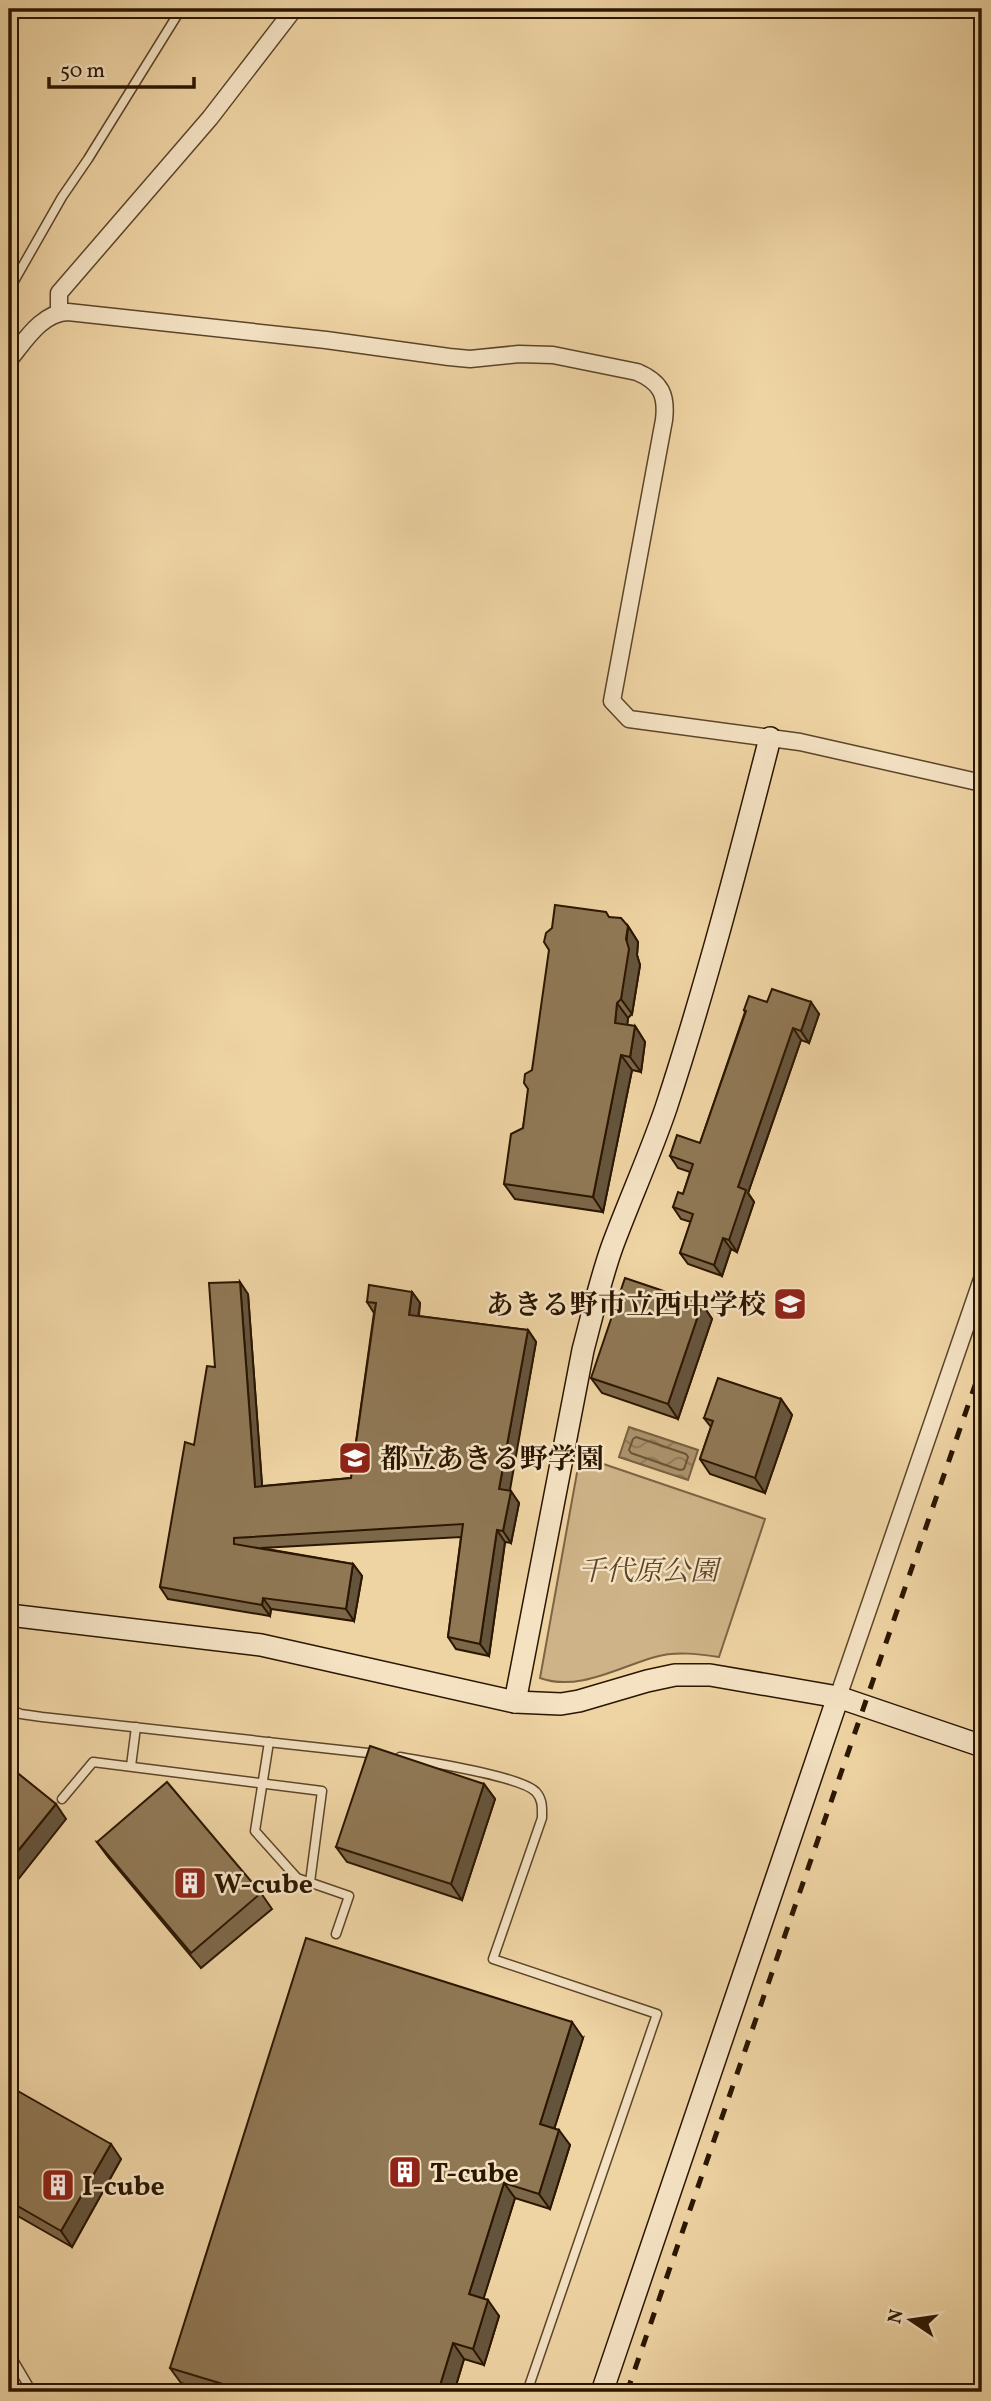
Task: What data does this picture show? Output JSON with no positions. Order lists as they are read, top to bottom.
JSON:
{
  "parks": ["千代原公園"],
  "places": {
    "school or university": ["あきる野市立西中学校", "都立あきる野学園"],
    "building": ["W-cube", "T-cube", "I-cube"]
  },
  "scale_bar": "50 m",
  "north": "left"
}
